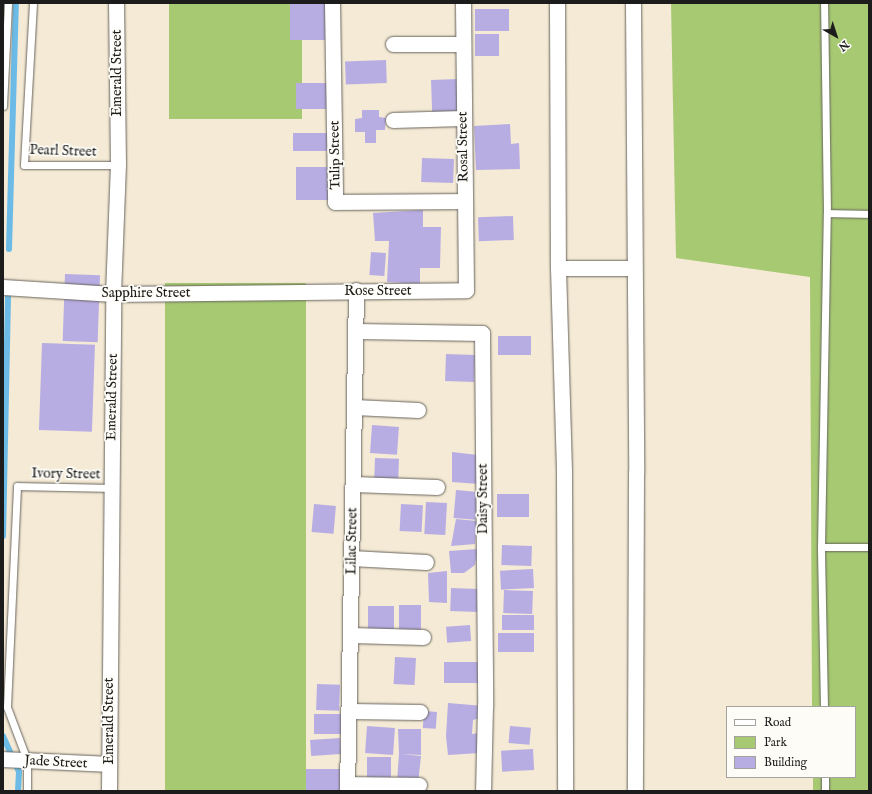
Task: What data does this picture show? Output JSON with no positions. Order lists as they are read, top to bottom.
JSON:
{
  "streets": {
    "street": [
      "Emerald Street",
      "Rosal Street",
      "Tulip Street",
      "Rose Street",
      "Sapphire Street",
      "Daisy Street",
      "Lilac Street",
      "Jade Street"
    ],
    "lane": ["Pearl Street", "Ivory Street"]
  },
  "crossings": [
    ["Emerald Street", "Pearl Street"],
    ["Emerald Street", "Sapphire Street"],
    ["Emerald Street", "Ivory Street"],
    ["Emerald Street", "Jade Street"],
    ["Rosal Street", "Tulip Street"],
    ["Rosal Street", "Rose Street"],
    ["Rose Street", "Sapphire Street"],
    ["Rose Street", "Lilac Street"],
    ["Ivory Street", "Jade Street"],
    ["Daisy Street", "Lilac Street"]
  ],
  "legend": ["Road", "Park", "Building"],
  "north": "bottom right"
}
